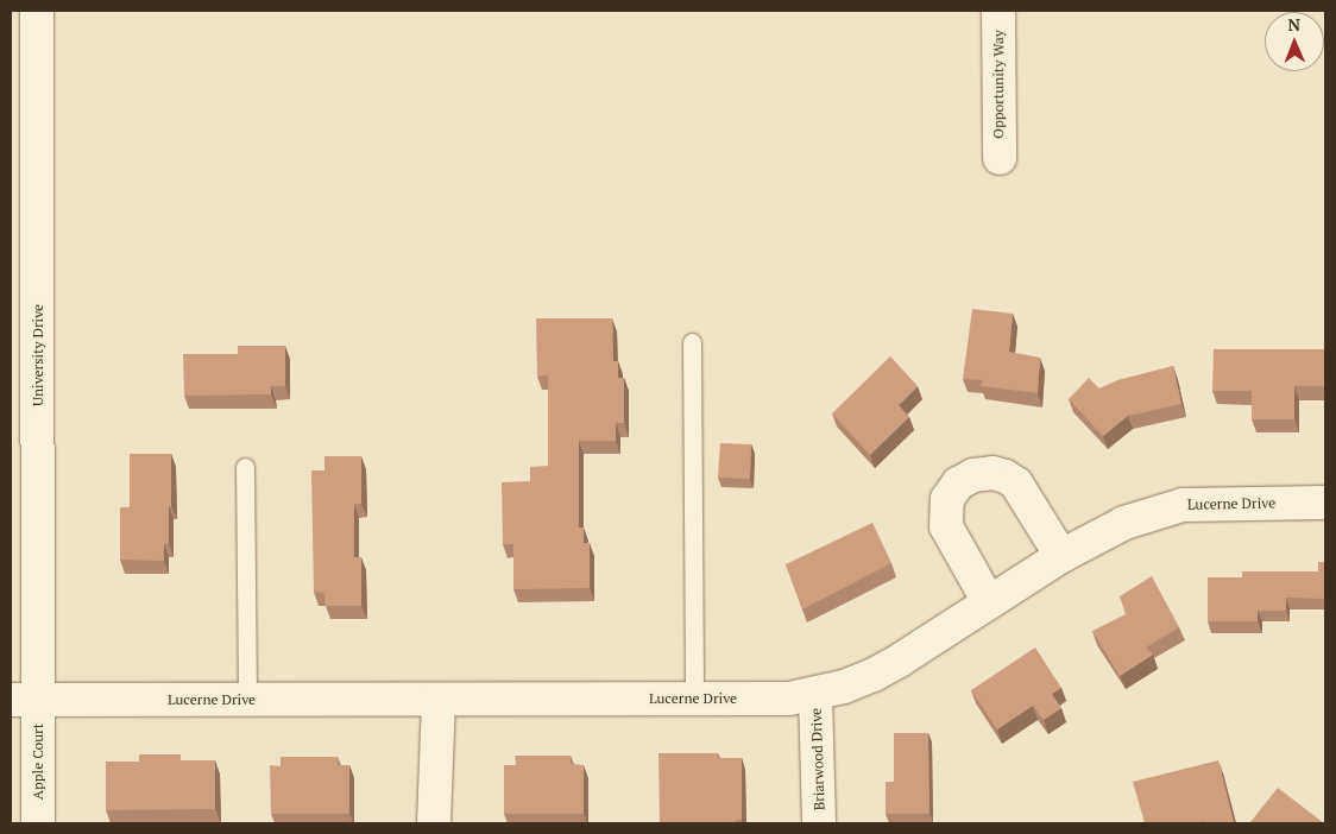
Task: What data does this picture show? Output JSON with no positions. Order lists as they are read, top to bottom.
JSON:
{
  "streets": {
    "street": [
      "Opportunity Way",
      "University Drive",
      "Lucerne Drive",
      "Briarwood Drive",
      "Apple Court"
    ]
  },
  "crossings": [
    ["University Drive", "Lucerne Drive"],
    ["University Drive", "Apple Court"],
    ["Lucerne Drive", "Briarwood Drive"],
    ["Lucerne Drive", "Apple Court"]
  ],
  "north": "top"
}
